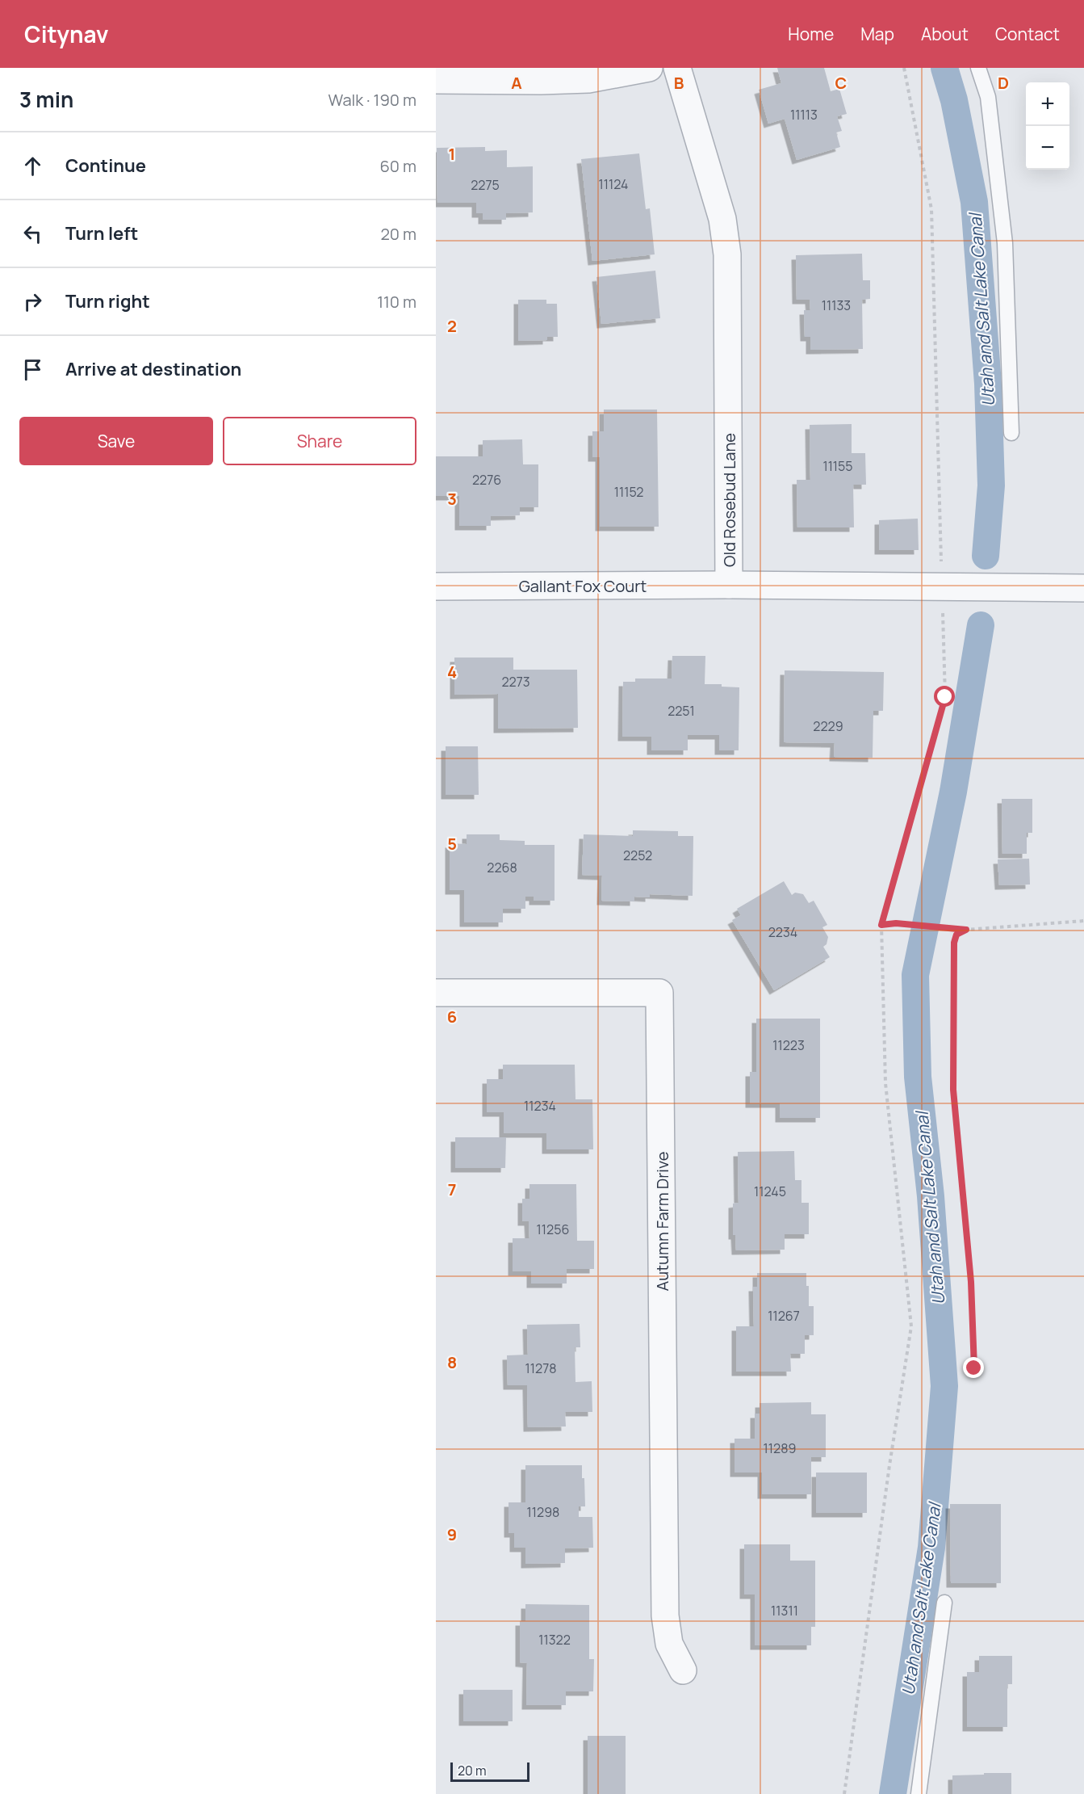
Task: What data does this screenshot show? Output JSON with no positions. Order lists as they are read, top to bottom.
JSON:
{
  "streets": {
    "street": ["Old Rosebud Lane", "Gallant Fox Court", "Autumn Farm Drive"]
  },
  "crossings": [
    ["Old Rosebud Lane", "Gallant Fox Court"]
  ],
  "water": ["Utah and Salt Lake Canal"],
  "house_numbers": [
    "11113",
    "11124",
    "2275",
    "11133",
    "11155",
    "2276",
    "11152",
    "2273",
    "2251",
    "2229",
    "2252",
    "2268",
    "2234",
    "11223",
    "11234",
    "11245",
    "11256",
    "11267",
    "11278",
    "11289",
    "11298",
    "11311",
    "11322"
  ],
  "scale_bar": "20 m",
  "page": {
    "header": "Citynav",
    "nav": [
      "Home",
      "Map",
      "About",
      "Contact"
    ],
    "heading": ["3 min", "Walk · 190 m"],
    "map_buttons": ["+", "−"],
    "list": [
      ["Continue", "60 m"],
      ["Turn left", "20 m"],
      ["Turn right", "110 m"],
      "Arrive at destination"
    ],
    "buttons": ["Save", "Share"],
    "scale": "20 m"
  },
  "grid": {
    "columns": [
      "A",
      "B",
      "C",
      "D"
    ],
    "rows": [
      "1",
      "2",
      "3",
      "4",
      "5",
      "6",
      "7",
      "8",
      "9"
    ]
  }
}
